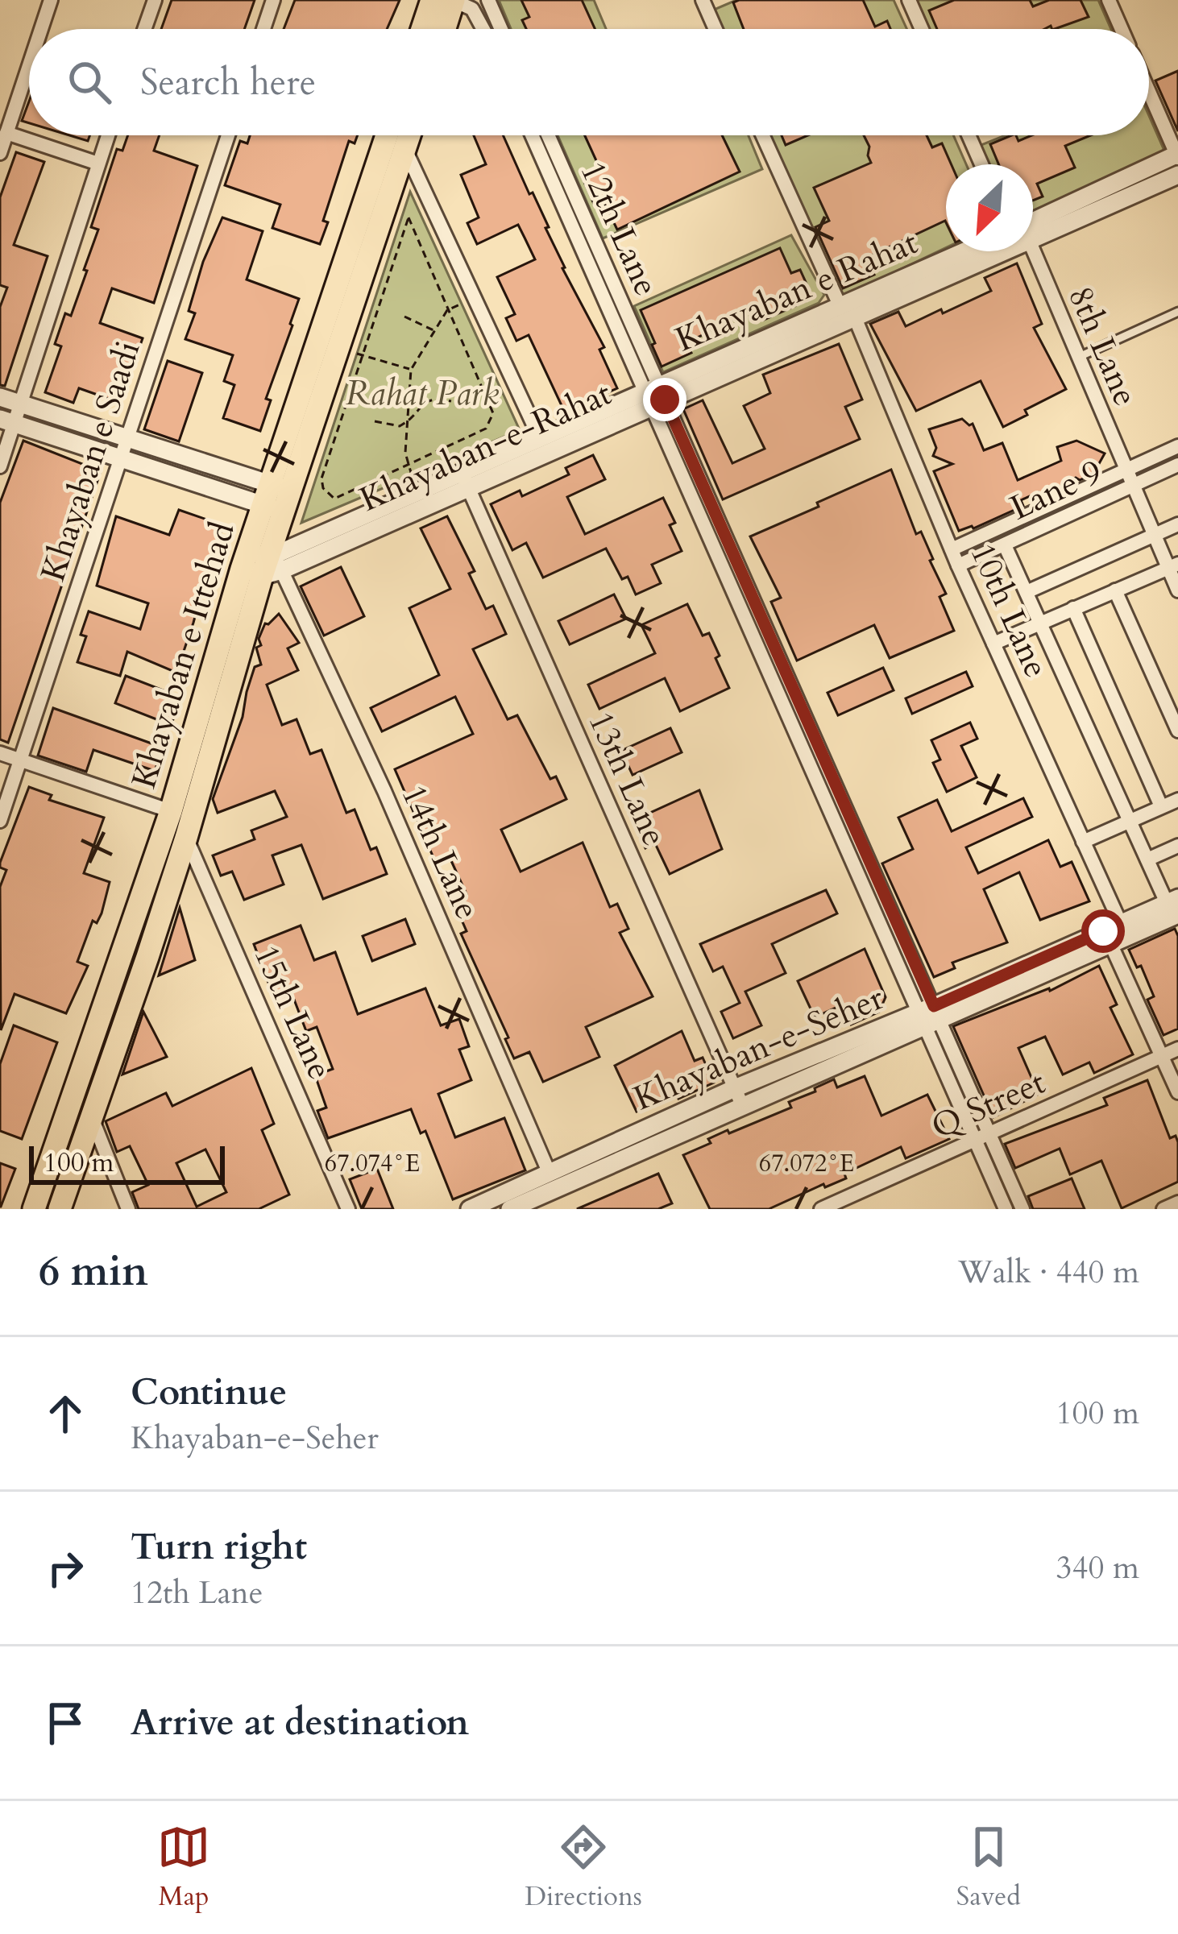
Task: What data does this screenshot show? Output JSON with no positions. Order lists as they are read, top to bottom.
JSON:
{
  "streets": {
    "main road": ["Khayaban e Ittehad"],
    "street": [
      "12th Lane",
      "Khayaban e Rahat",
      "8th Lane",
      "Khayaban-e-Rahat",
      "Khayaban e Saadi",
      "Lane 9",
      "10th Lane",
      "13th Lane",
      "14th Lane",
      "15th Lane",
      "Khayaban-e-Seher",
      "Q Street"
    ]
  },
  "crossings": [
    ["12th Lane", "Khayaban e Rahat"],
    ["12th Lane", "Khayaban-e-Rahat"],
    ["12th Lane", "Khayaban-e-Seher"],
    ["12th Lane", "Q Street"],
    ["Khayaban e Rahat", "Khayaban-e-Rahat"],
    ["Khayaban e Rahat", "10th Lane"],
    ["Khayaban e Rahat", "Khayaban e Ittehad"],
    ["Khayaban e Rahat", "13th Lane"],
    ["Khayaban e Rahat", "14th Lane"],
    ["8th Lane", "Lane 9"],
    ["Khayaban-e-Rahat", "Khayaban e Ittehad"],
    ["Khayaban-e-Rahat", "13th Lane"],
    ["Khayaban-e-Rahat", "14th Lane"],
    ["Lane 9", "10th Lane"],
    ["10th Lane", "Khayaban-e-Seher"],
    ["Khayaban e Ittehad", "14th Lane"],
    ["Khayaban e Ittehad", "15th Lane"],
    ["13th Lane", "Khayaban-e-Seher"],
    ["14th Lane", "Khayaban-e-Seher"]
  ],
  "parks": ["Rahat Park"],
  "scale_bar": "100 m",
  "north": "bottom left",
  "page": {
    "search": "Search here",
    "scale": "100 m",
    "heading": ["6 min", "Walk · 440 m"],
    "list": [
      ["Continue", "Khayaban-e-Seher", "100 m"],
      ["Turn right", "12th Lane", "340 m"],
      "Arrive at destination"
    ],
    "nav": ["Map", "Directions", "Saved"]
  },
  "coordinates": ["67.074°E", "67.072°E"]
}
